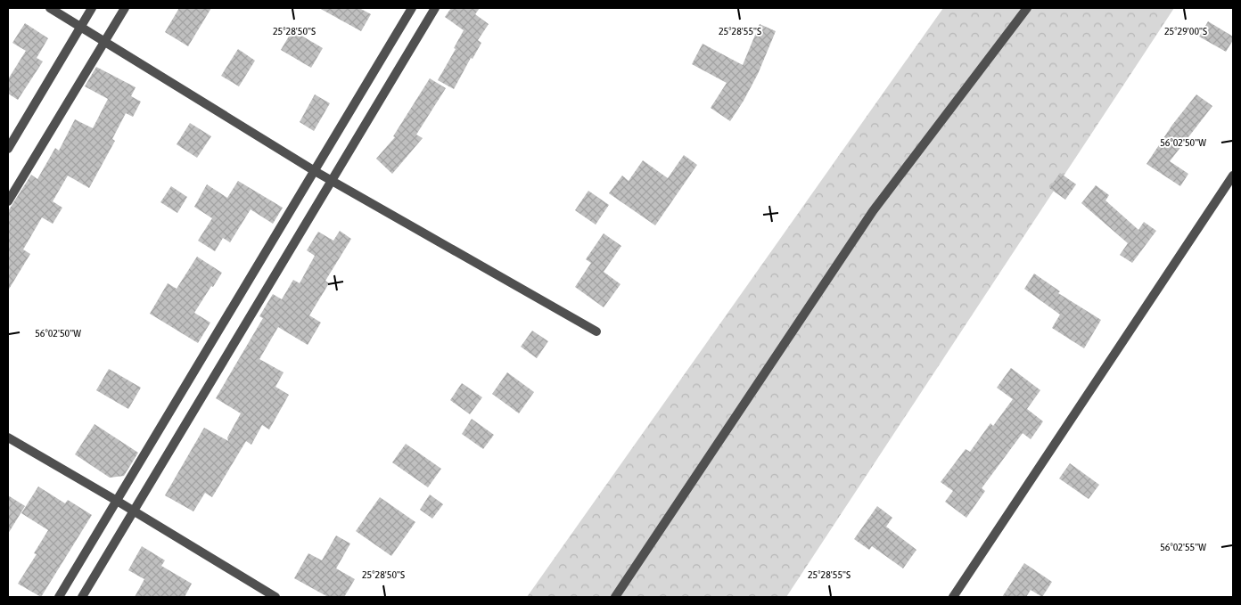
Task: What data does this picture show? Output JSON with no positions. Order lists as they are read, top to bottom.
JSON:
{
  "coordinates": [
    "25°29'00\"S",
    "25°28'50\"S",
    "25°28'55\"S",
    "56°02'50\"W",
    "56°02'55\"W"
  ]
}
